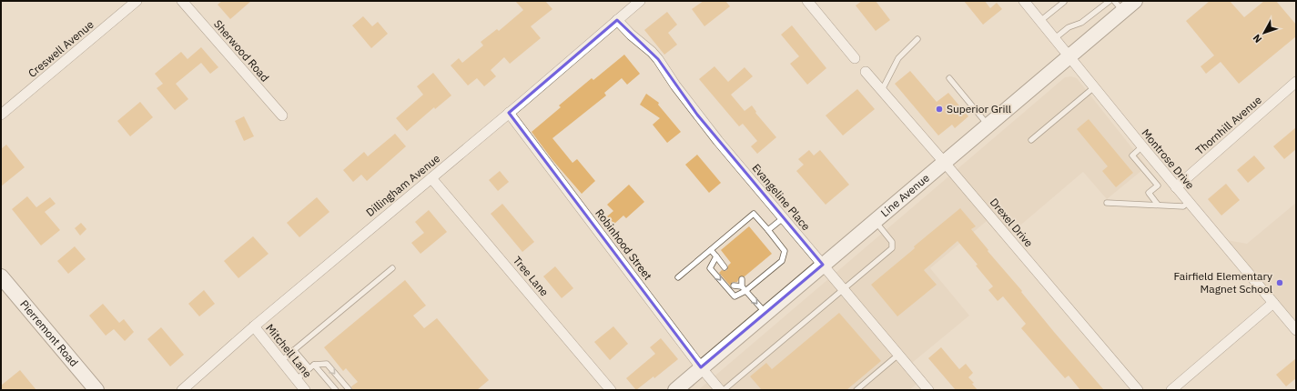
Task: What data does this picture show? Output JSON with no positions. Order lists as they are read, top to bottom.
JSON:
{
  "streets": {
    "main road": ["Line Avenue", "Pierremont Road"],
    "street": [
      "Creswell Avenue",
      "Sherwood Road",
      "Thornhill Avenue",
      "Montrose Drive",
      "Dillingham Avenue",
      "Evangeline Place",
      "Drexel Drive",
      "Robinhood Street",
      "Tree Lane",
      "Mitchell Lane"
    ]
  },
  "crossings": [
    ["Thornhill Avenue", "Montrose Drive"],
    ["Montrose Drive", "Line Avenue"],
    ["Dillingham Avenue", "Evangeline Place"],
    ["Dillingham Avenue", "Robinhood Street"],
    ["Dillingham Avenue", "Tree Lane"],
    ["Dillingham Avenue", "Mitchell Lane"],
    ["Line Avenue", "Evangeline Place"],
    ["Line Avenue", "Drexel Drive"],
    ["Line Avenue", "Robinhood Street"]
  ],
  "places": ["Superior Grill", "Fairfield Elementary Magnet School"],
  "north": "bottom left"
}
